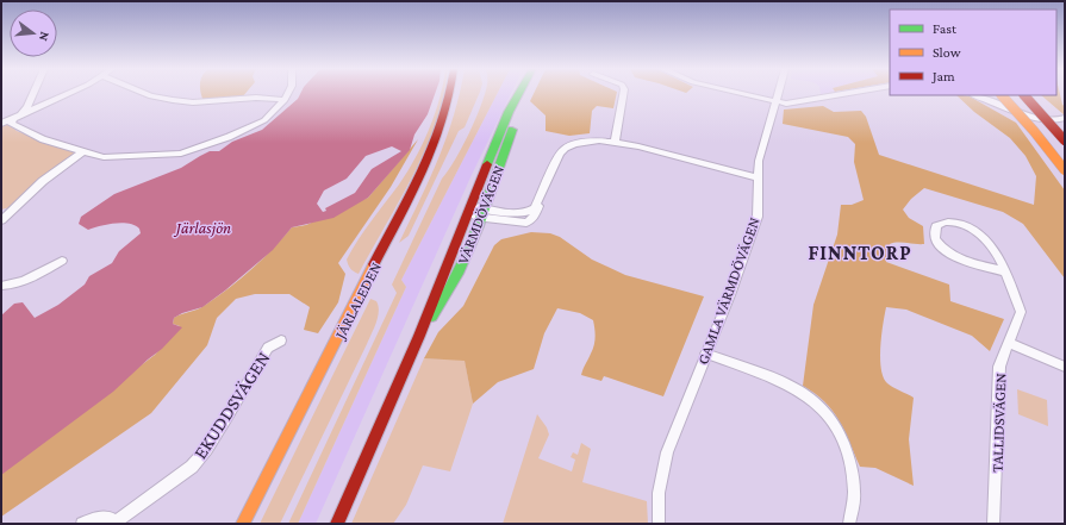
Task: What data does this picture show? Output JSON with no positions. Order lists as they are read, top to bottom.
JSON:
{
  "streets": {
    "main road": ["VÄRMDÖVÄGEN", "JÄRLALEDEN"],
    "street": ["GAMLA VÄRMDÖVÄGEN", "EKUDDSVÄGEN", "TALLIDSVÄGEN"]
  },
  "districts": ["FINNTORP"],
  "water": ["Järlasjön"],
  "legend": ["Fast", "Slow", "Jam"],
  "north": "right"
}
